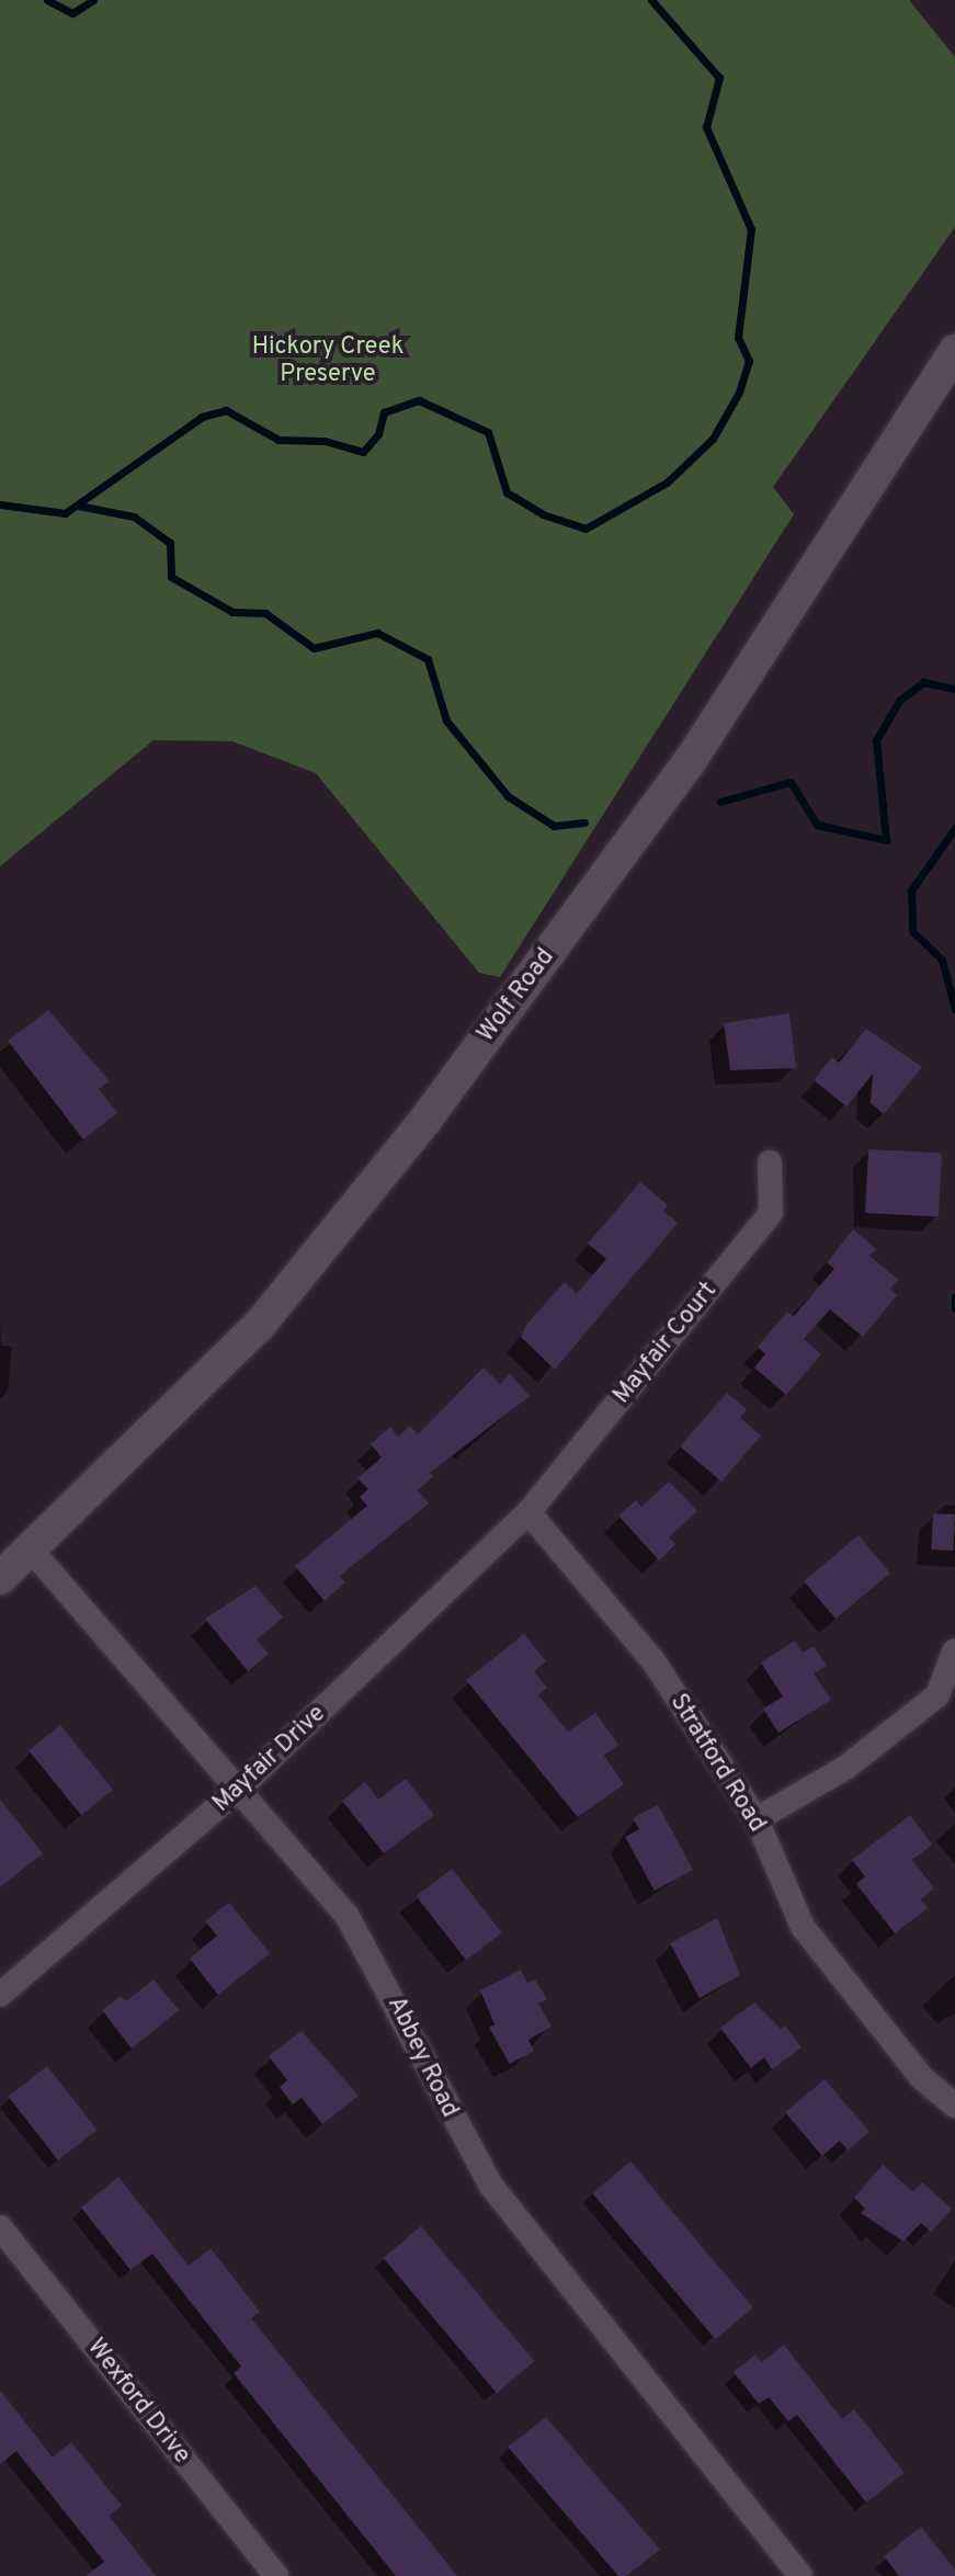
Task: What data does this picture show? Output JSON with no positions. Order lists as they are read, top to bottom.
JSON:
{
  "streets": {
    "main road": ["Wolf Road"],
    "street": [
      "Mayfair Court",
      "Mayfair Drive",
      "Stratford Road",
      "Abbey Road",
      "Wexford Drive"
    ]
  },
  "crossings": [
    ["Wolf Road", "Abbey Road"],
    ["Mayfair Court", "Mayfair Drive"],
    ["Mayfair Court", "Stratford Road"],
    ["Mayfair Drive", "Stratford Road"],
    ["Mayfair Drive", "Abbey Road"]
  ],
  "parks": ["Hickory Creek Preserve"]
}
